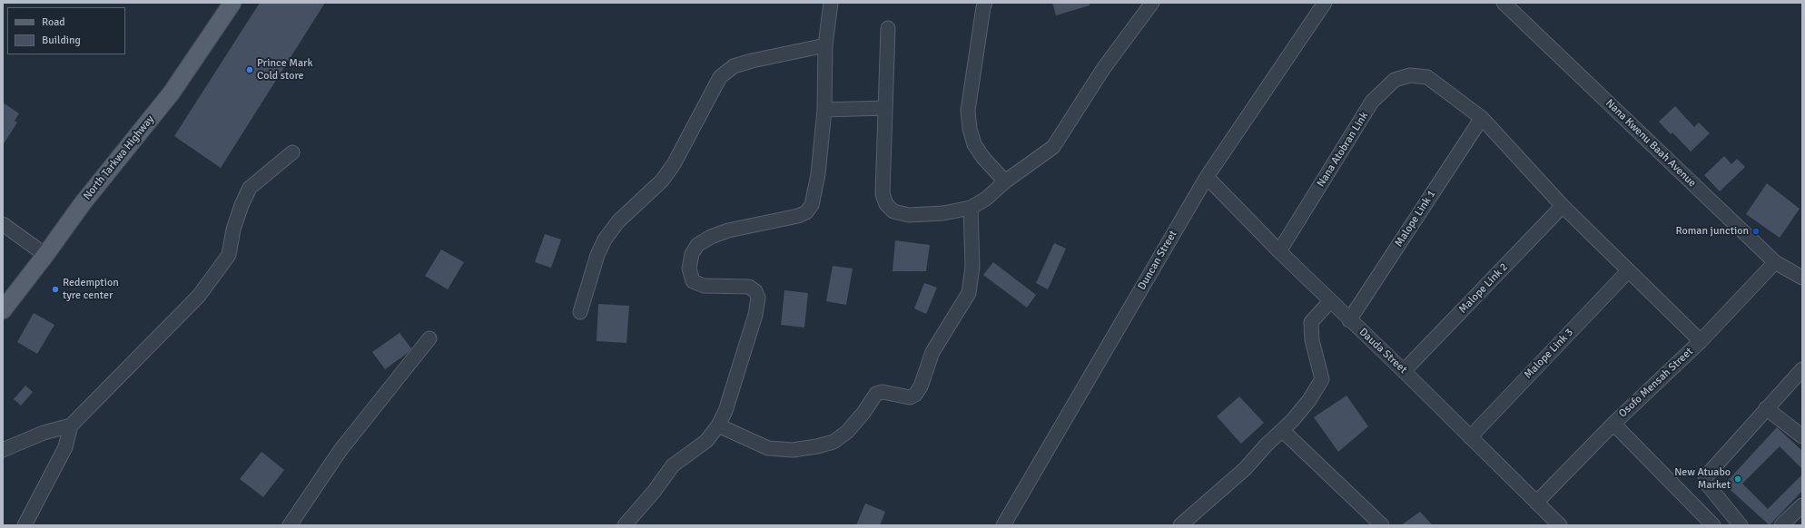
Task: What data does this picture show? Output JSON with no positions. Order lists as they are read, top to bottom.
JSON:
{
  "streets": {
    "main road": ["North Tarkwa Highway"],
    "street": [
      "Nana Kwenu Baah Avenue",
      "Nana Atobran Link",
      "Malope Link 1",
      "Duncan Street",
      "Malope Link 2",
      "Dauda Street",
      "Malope Link 3",
      "Osofo Mensah Street"
    ]
  },
  "crossings": [
    ["Nana Kwenu Baah Avenue", "Osofo Mensah Street"],
    ["Nana Atobran Link", "Malope Link 1"],
    ["Nana Atobran Link", "Dauda Street"],
    ["Malope Link 1", "Dauda Street"],
    ["Duncan Street", "Dauda Street"],
    ["Malope Link 2", "Dauda Street"],
    ["Dauda Street", "Malope Link 3"],
    ["Dauda Street", "Osofo Mensah Street"]
  ],
  "places": [
    "Prince Mark Cold store",
    "Roman junction",
    "Redemption tyre center",
    "New Atuabo Market"
  ],
  "legend": ["Road", "Building"]
}
